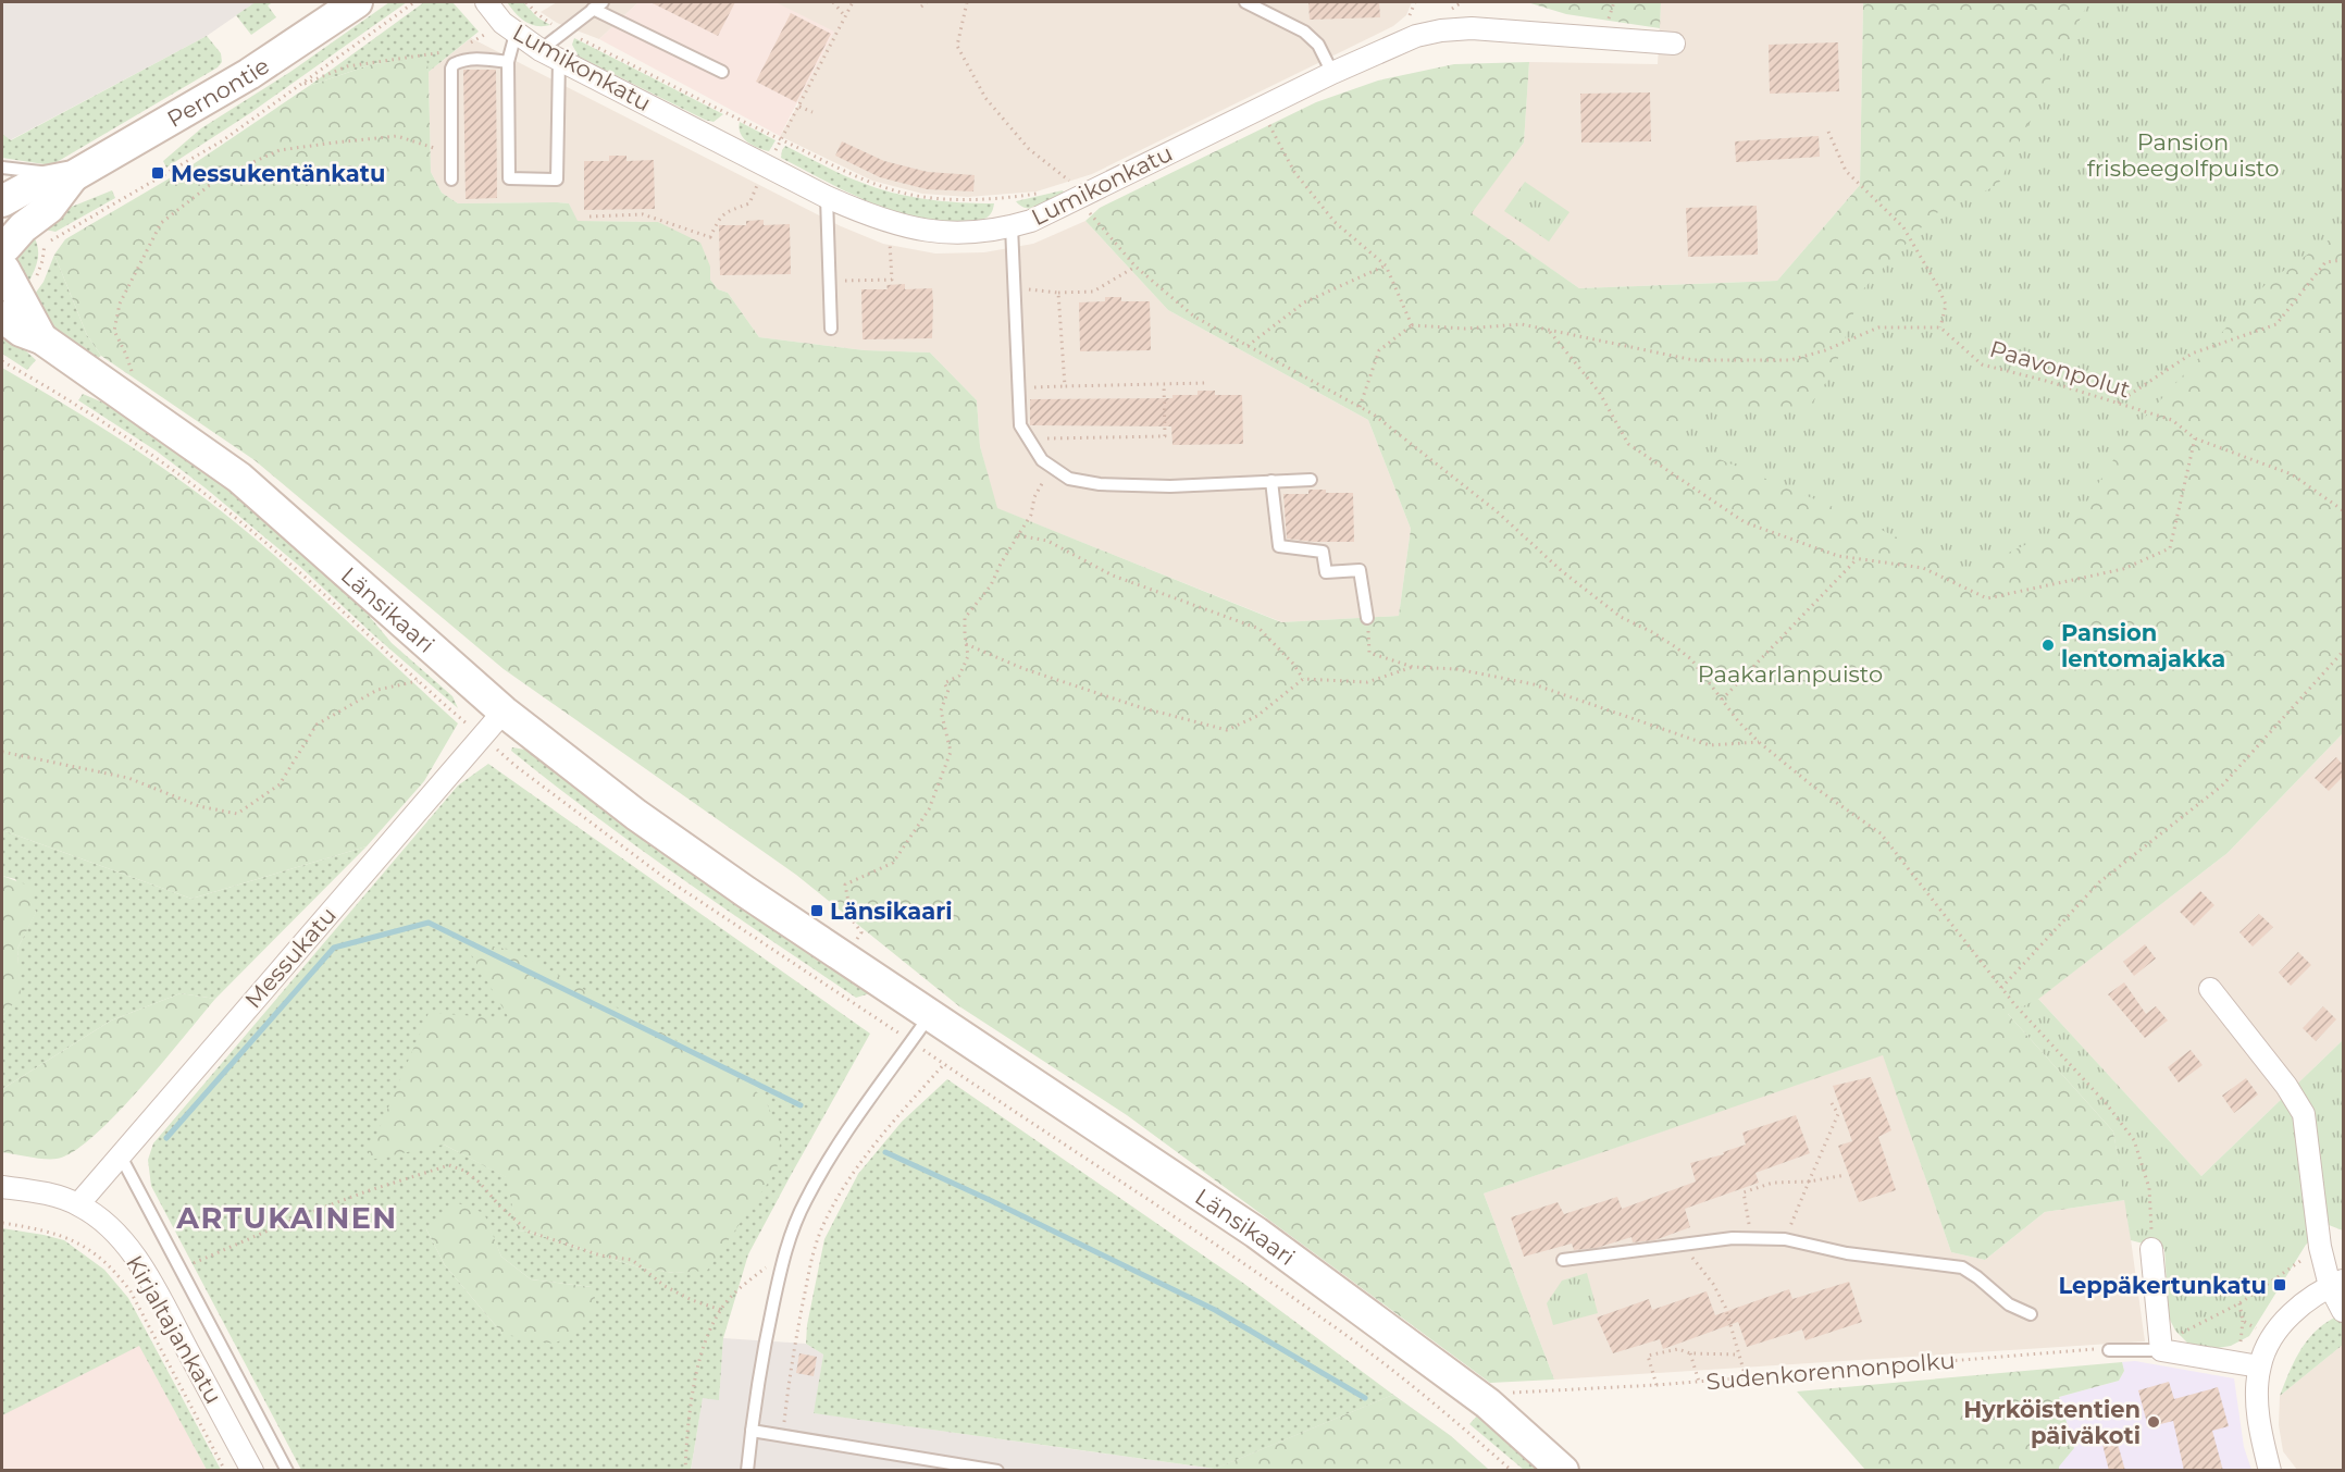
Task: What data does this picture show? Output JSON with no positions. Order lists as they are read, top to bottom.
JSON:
{
  "streets": {
    "street": [
      "Lumikonkatu",
      "Pernontie",
      "Länsikaari",
      "Messukatu",
      "Kirjaltajankatu"
    ],
    "path": ["Paavonpolut", "Sudenkorennonpolku"]
  },
  "crossings": [
    ["Pernontie", "Länsikaari"],
    ["Länsikaari", "Messukatu"],
    ["Messukatu", "Kirjaltajankatu"]
  ],
  "districts": ["ARTUKAINEN"],
  "parks": ["Pansion frisbeegolfpuisto", "Paakarlanpuisto"],
  "places": {
    "transit": ["Messukentänkatu", "Länsikaari", "Leppäkertunkatu"],
    "other": ["Pansion lentomajakka", "Hyrköistentien päiväkoti"]
  }
}
